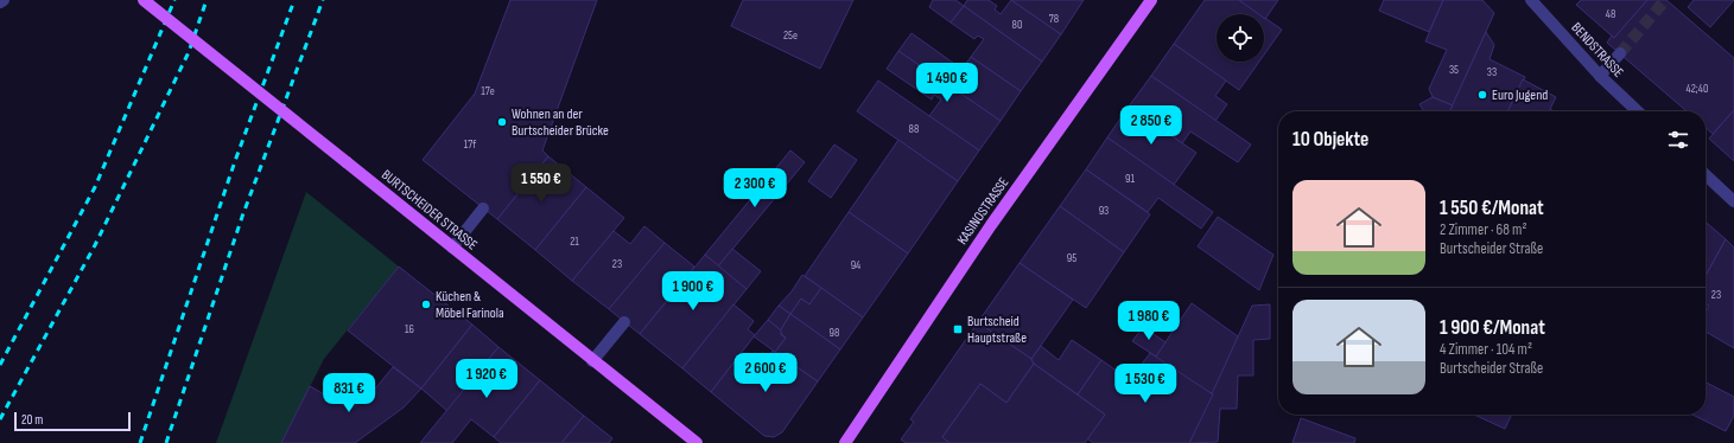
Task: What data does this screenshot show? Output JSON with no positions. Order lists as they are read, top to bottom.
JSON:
{
  "streets": {
    "main road": ["BURTSCHEIDER STRASSE", "KASINOSTRASSE"],
    "street": ["BENDSTRASSE"]
  },
  "places": {
    "other": ["Euro Jugend", "Wohnen an der Burtscheider Brücke", "Küchen & Möbel Farinola"],
    "transit": ["Burtscheid Hauptstraße"]
  },
  "house_numbers": [
    "48",
    "78",
    "80",
    "25e",
    "35",
    "33",
    "42;40",
    "17e",
    "88",
    "17f",
    "91",
    "93",
    "21",
    "95",
    "23",
    "94",
    "23",
    "16",
    "98"
  ],
  "scale_bar": "20 m",
  "page": {
    "price": [
      "1 490 €",
      "2 850 €",
      "1 550 €",
      "2 300 €",
      "1 900 €",
      "1 980 €",
      "2 600 €",
      "1 920 €",
      "1 530 €",
      "831 €"
    ],
    "heading": "10 Objekte",
    "list": [
      {
        "name": "1 550 €/Monat",
        "note": "2 Zimmer · 68 m² · Burtscheider Straße"
      },
      {
        "name": "1 900 €/Monat",
        "note": "4 Zimmer · 104 m² · Burtscheider Straße"
      }
    ],
    "scale": "20 m"
  }
}
